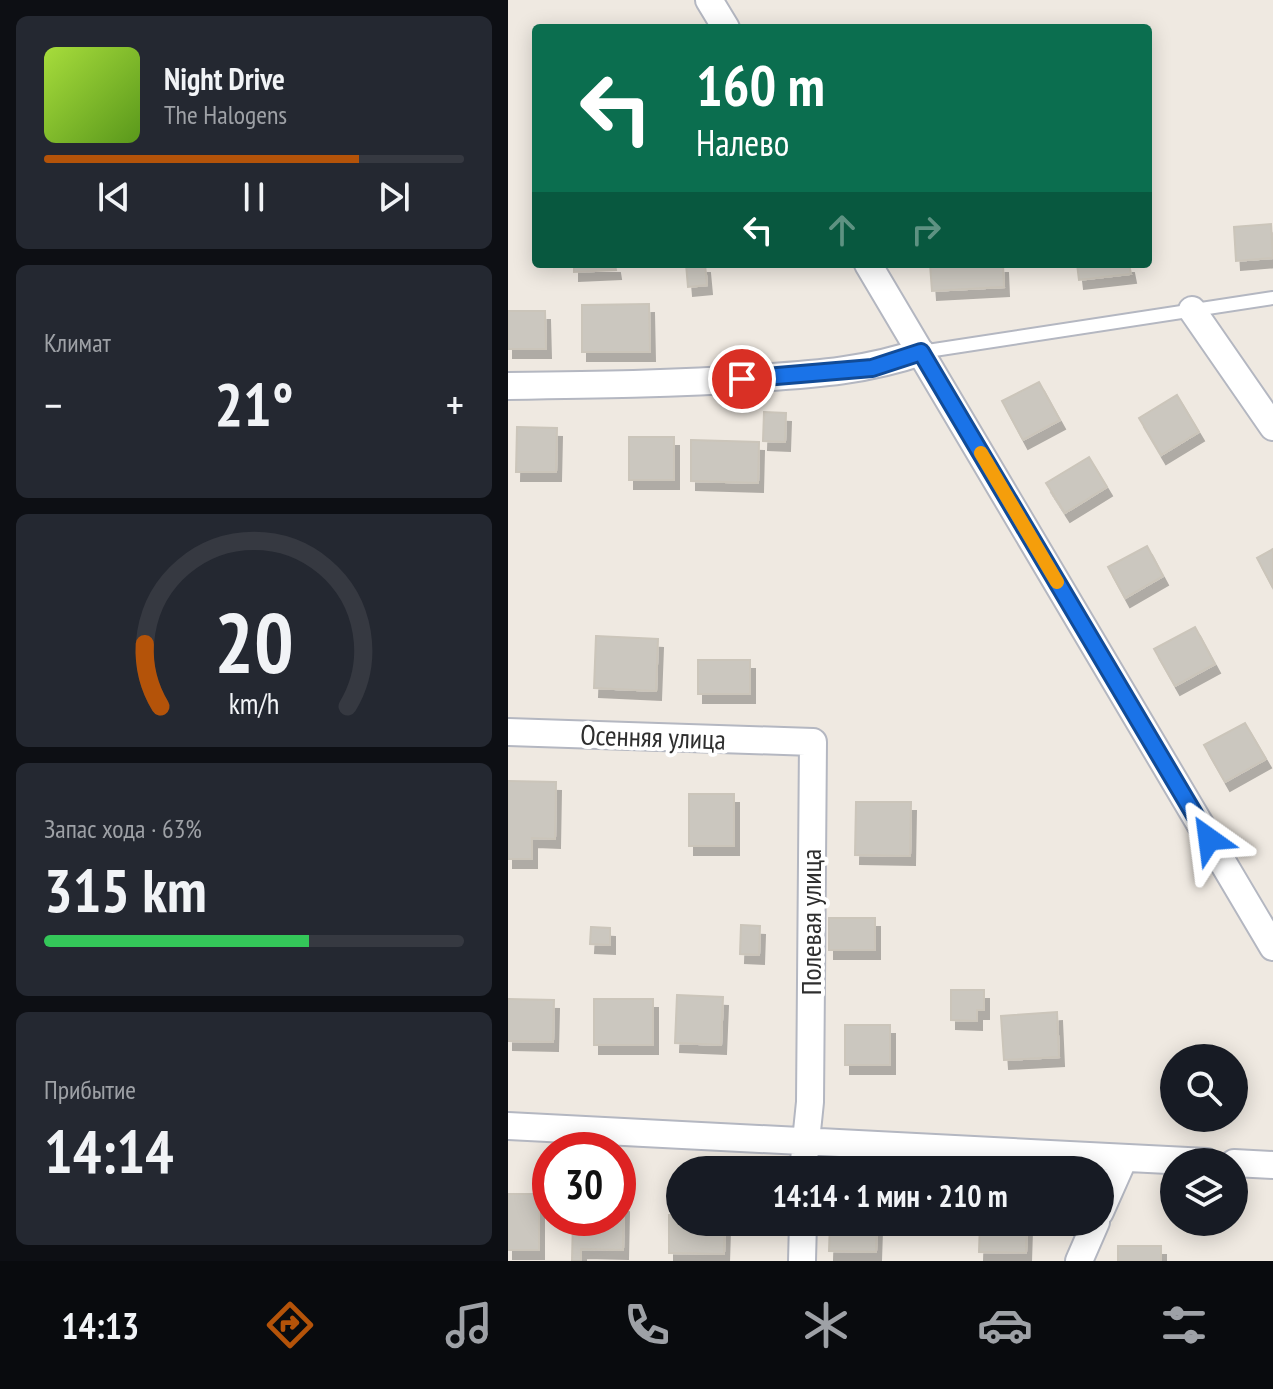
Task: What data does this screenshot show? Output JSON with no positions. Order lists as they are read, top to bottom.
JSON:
{
  "streets": {
    "street": ["Осенняя улица", "Полевая улица"]
  },
  "crossings": [
    ["Осенняя улица", "Полевая улица"]
  ],
  "page": {
    "turn": ["160 m", "Налево"],
    "song": ["Night Drive", "The Halogens"],
    "tile": [
      "Климат",
      ["Запас хода · 63%", "315 km"],
      ["Прибытие", "14:14"]
    ],
    "heat": ["−", "21°", "+"],
    "limit": "30",
    "trip": "14:14 · 1 мин · 210 m",
    "tabs": "14:13",
    "gauge": ["20", "km/h"]
  }
}
